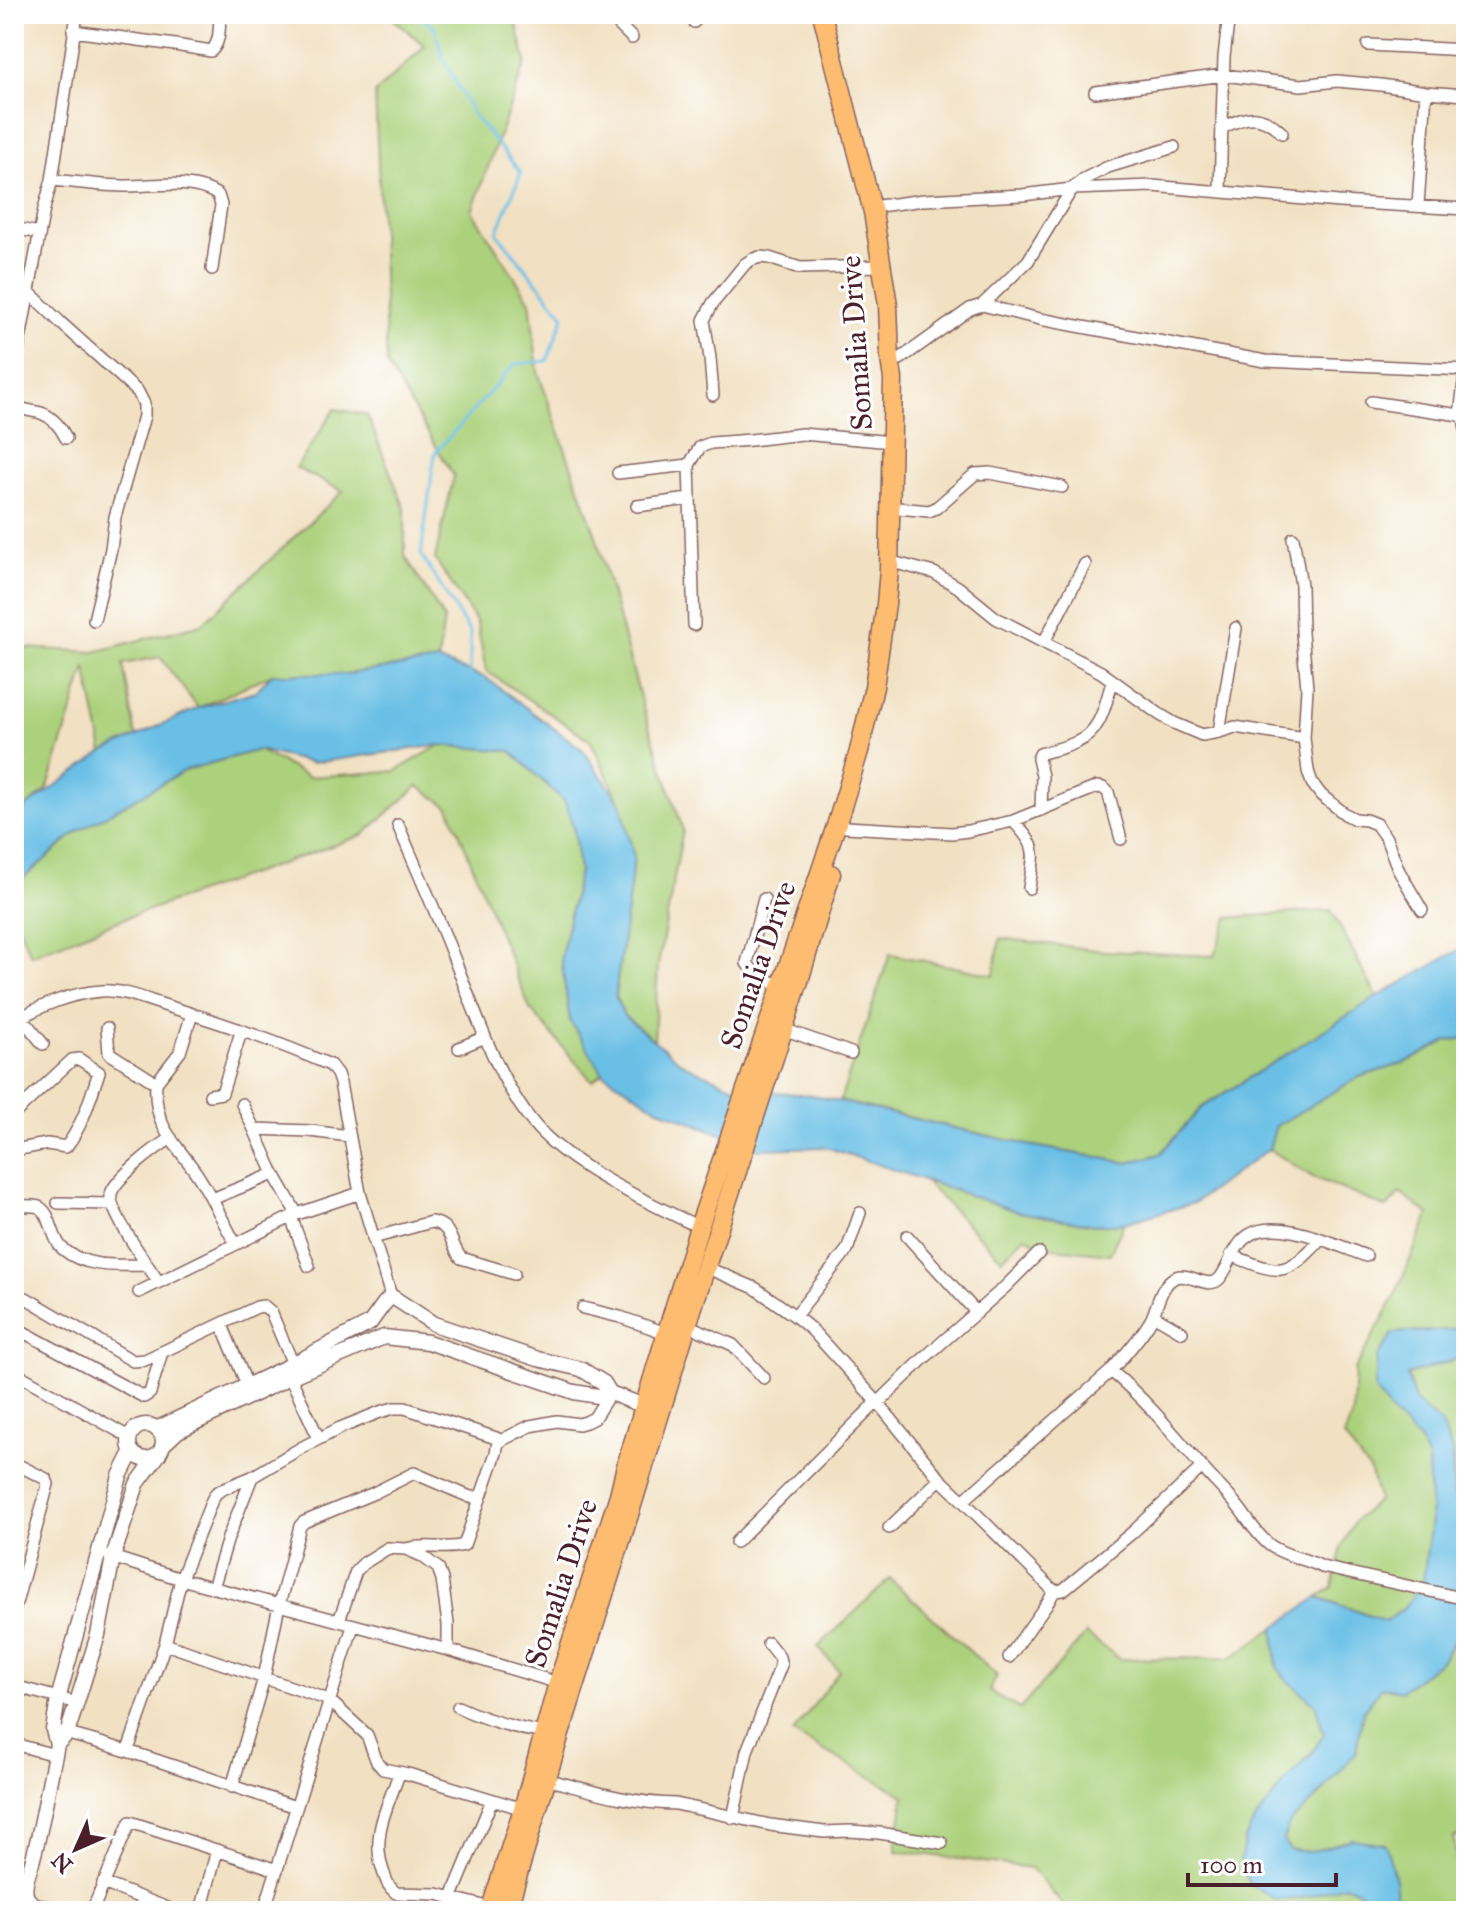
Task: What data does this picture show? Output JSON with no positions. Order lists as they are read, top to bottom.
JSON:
{
  "streets": {
    "main road": ["Somalia Drive"]
  },
  "scale_bar": "100 m",
  "north": "bottom left"
}
